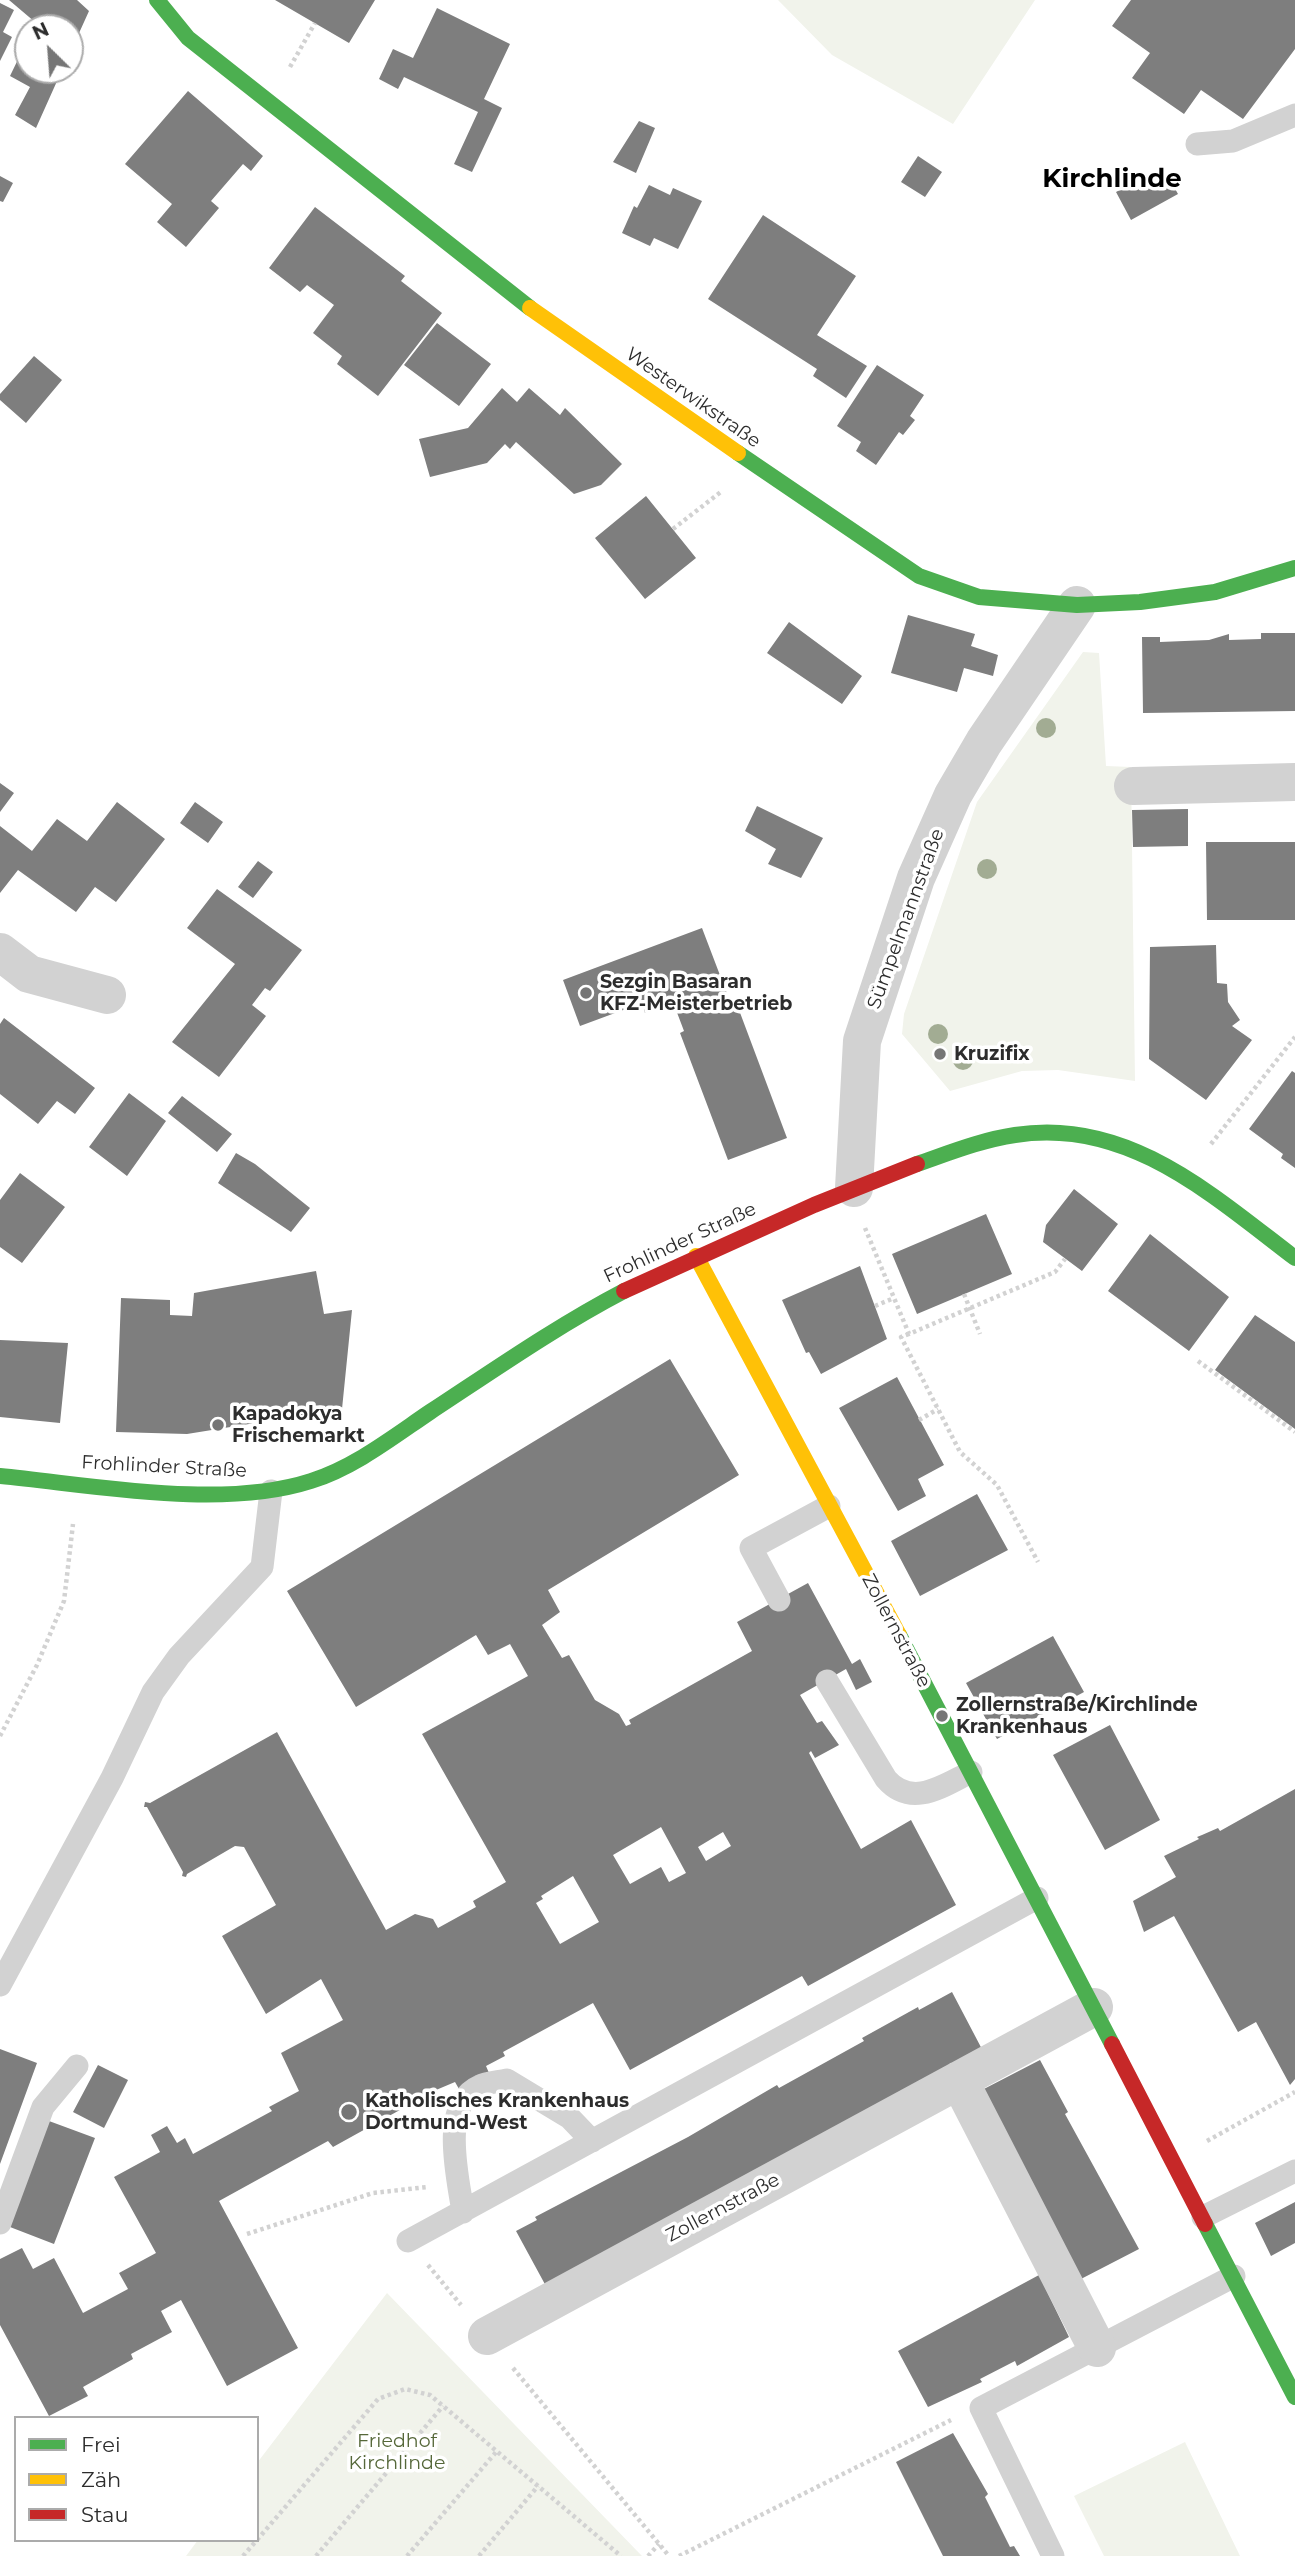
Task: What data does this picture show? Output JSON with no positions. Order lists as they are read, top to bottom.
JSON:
{
  "streets": {
    "street": [
      "Westerwikstraße",
      "Sümpelmannstraße",
      "Frohlinder Straße",
      "Zollernstraße"
    ]
  },
  "crossings": [
    ["Westerwikstraße", "Sümpelmannstraße"],
    ["Sümpelmannstraße", "Frohlinder Straße"],
    ["Frohlinder Straße", "Zollernstraße"]
  ],
  "districts": ["Kirchlinde"],
  "parks": ["Friedhof Kirchlinde"],
  "places": [
    "Sezgin Basaran KFZ-Meisterbetrieb",
    "Kruzifix",
    "Kapadokya Frischemarkt",
    "Zollernstraße/Kirchlinde Krankenhaus",
    "Katholisches Krankenhaus Dortmund-West"
  ],
  "legend": ["Frei", "Zäh", "Stau"],
  "north": "top left"
}
